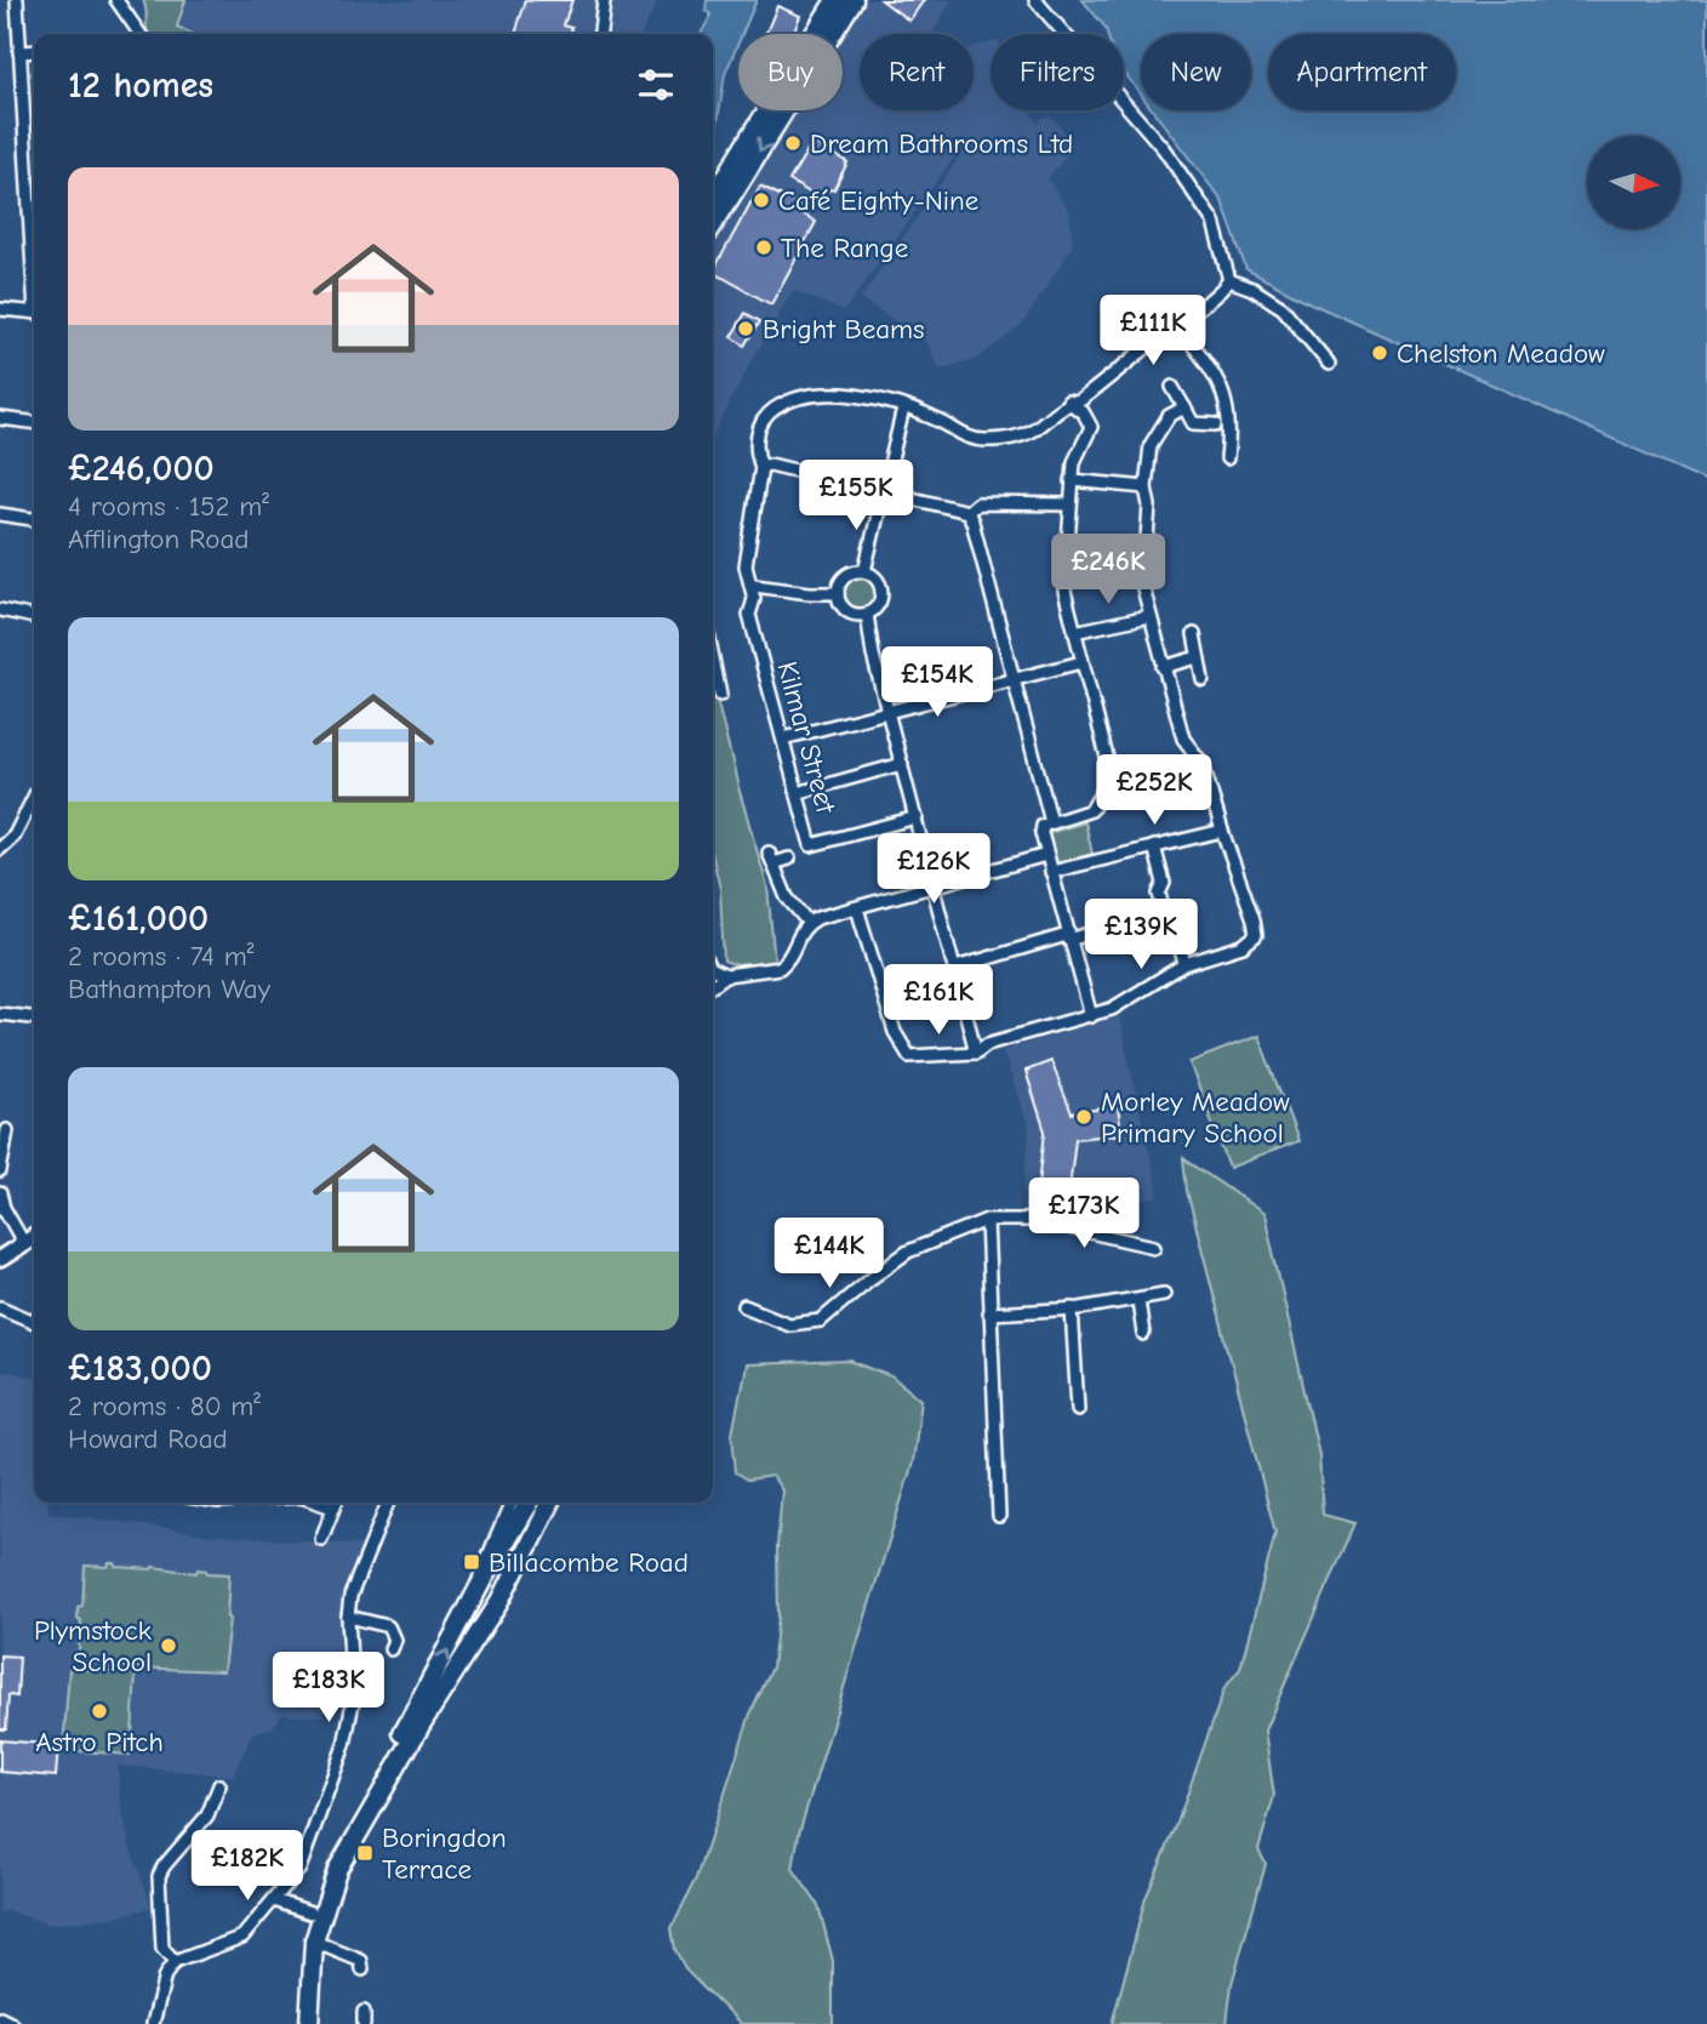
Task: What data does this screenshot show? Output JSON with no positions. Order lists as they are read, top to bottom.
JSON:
{
  "streets": {
    "street": ["Kilmar Street"]
  },
  "places": {
    "other": [
      "Dream Bathrooms Ltd",
      "Café Eighty-Nine",
      "The Range",
      "Bright Beams",
      "Chelston Meadow",
      "Morley Meadow Primary School",
      "Plymstock School",
      "Astro Pitch"
    ],
    "transit": ["Billacombe Road", "Boringdon Terrace"]
  },
  "north": "right",
  "page": {
    "chip": [
      "Buy",
      "Rent",
      "Filters",
      "New",
      "Apartment"
    ],
    "heading": "12 homes",
    "list": [
      {
        "name": "£246,000",
        "note": "4 rooms · 152 m² · Afflington Road"
      },
      {
        "name": "£161,000",
        "note": "2 rooms · 74 m² · Bathampton Way"
      },
      {
        "name": "£183,000",
        "note": "2 rooms · 80 m² · Howard Road"
      }
    ],
    "price": [
      "£111K",
      "£155K",
      "£246K",
      "£154K",
      "£252K",
      "£126K",
      "£139K",
      "£161K",
      "£173K",
      "£144K",
      "£183K",
      "£182K"
    ]
  }
}
